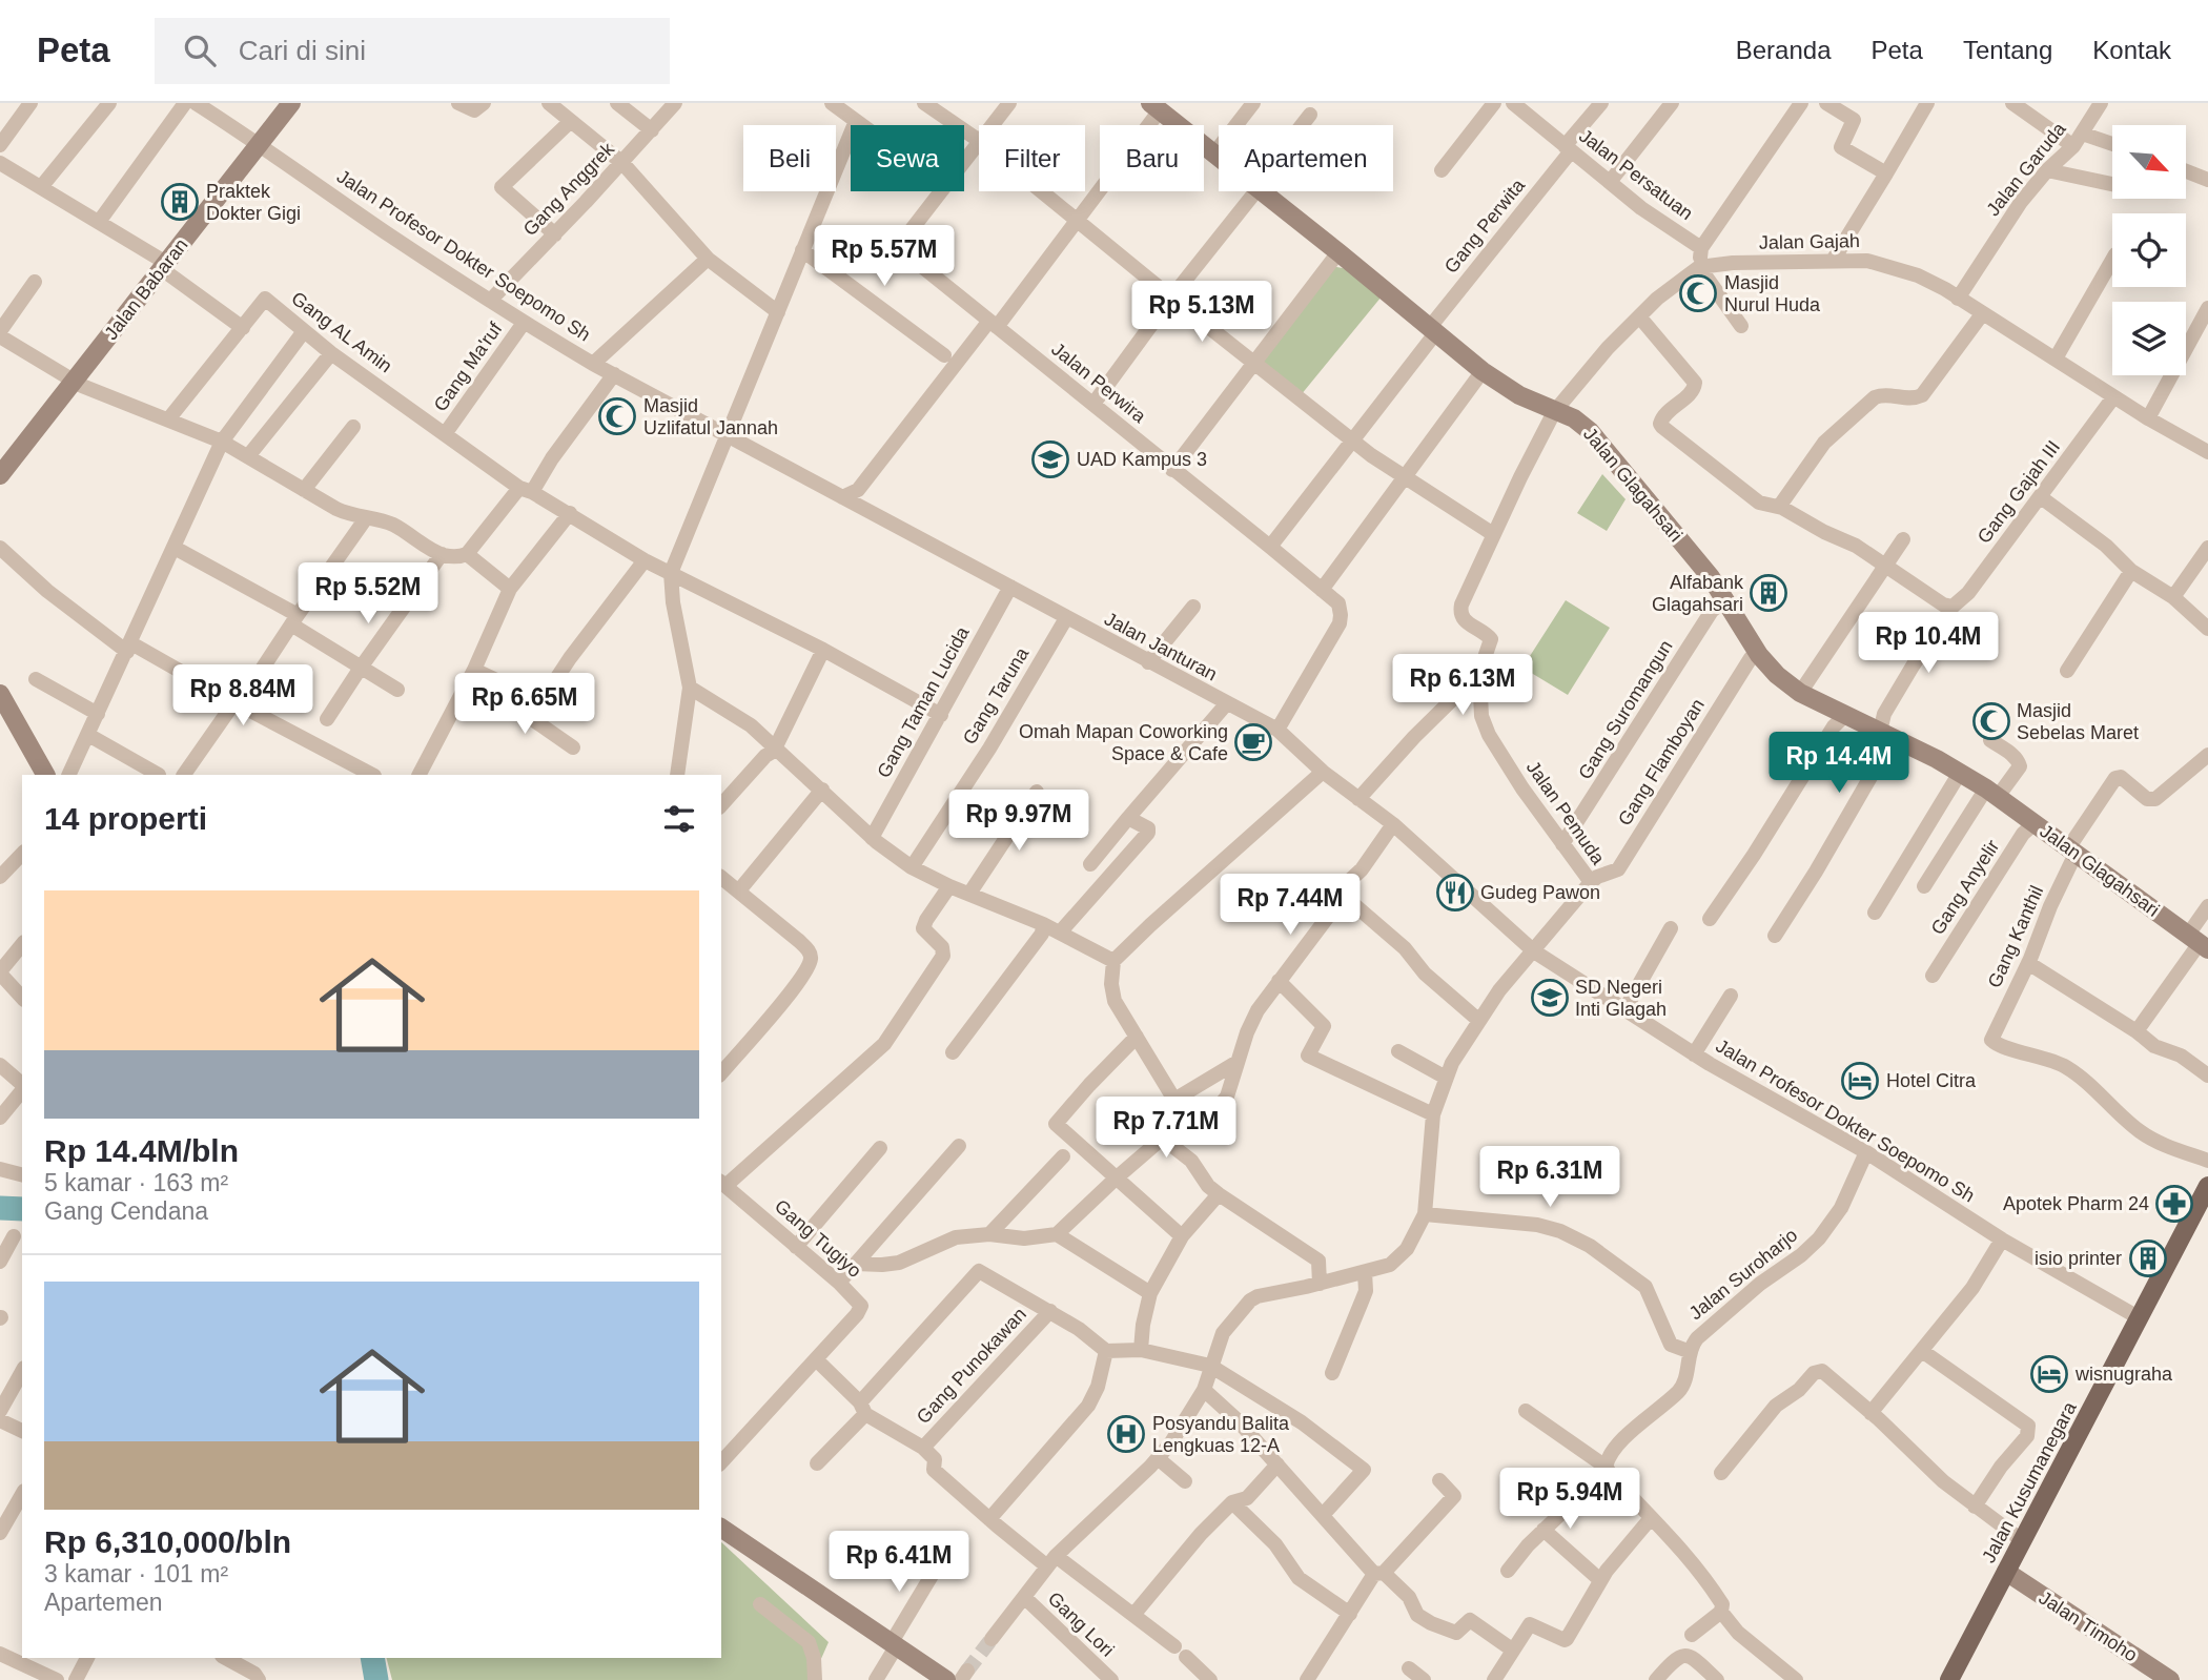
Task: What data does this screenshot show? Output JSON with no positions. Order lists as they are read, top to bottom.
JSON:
{
  "streets": {
    "main road": ["Jalan Kusumanegara"],
    "street": [
      "Jalan Garuda",
      "Jalan Persatuan",
      "Gang Anggrek",
      "Gang Perwita",
      "Jalan Gajah",
      "Jalan Profesor Dokter Soepomo Sh",
      "Jalan Babaran",
      "Gang AL Amin",
      "Gang Ma'ruf",
      "Jalan Perwira",
      "Jalan Glagahsari",
      "Gang Gajah III",
      "Jalan Janturan",
      "Gang Taruna",
      "Gang Taman Lucida",
      "Gang Suromangun",
      "Gang Flamboyan",
      "Jalan Pemuda",
      "Gang Anyelir",
      "Gang Kanthil",
      "Gang Tugiyo",
      "Jalan Suroharjo",
      "Gang Punokawan",
      "Gang Lori",
      "Jalan Timoho"
    ]
  },
  "crossings": [
    ["Jalan Garuda", "Jalan Gajah"],
    ["Jalan Persatuan", "Gang Perwita"],
    ["Gang Anggrek", "Jalan Profesor Dokter Soepomo Sh"],
    ["Gang Perwita", "Jalan Perwira"],
    ["Gang Perwita", "Jalan Glagahsari"],
    ["Jalan Gajah", "Gang Gajah III"],
    ["Jalan Profesor Dokter Soepomo Sh", "Jalan Babaran"],
    ["Jalan Profesor Dokter Soepomo Sh", "Gang Ma'ruf"],
    ["Jalan Profesor Dokter Soepomo Sh", "Jalan Janturan"],
    ["Jalan Profesor Dokter Soepomo Sh", "Gang Flamboyan"],
    ["Jalan Profesor Dokter Soepomo Sh", "Jalan Suroharjo"],
    ["Jalan Profesor Dokter Soepomo Sh", "Jalan Kusumanegara"],
    ["Gang AL Amin", "Gang Ma'ruf"],
    ["Gang AL Amin", "Gang Taman Lucida"],
    ["Jalan Perwira", "Jalan Janturan"],
    ["Jalan Glagahsari", "Gang Gajah III"],
    ["Jalan Glagahsari", "Gang Suromangun"],
    ["Jalan Glagahsari", "Gang Flamboyan"],
    ["Jalan Glagahsari", "Gang Anyelir"],
    ["Jalan Glagahsari", "Gang Kanthil"],
    ["Jalan Janturan", "Gang Taruna"],
    ["Jalan Janturan", "Gang Taman Lucida"],
    ["Jalan Janturan", "Gang Flamboyan"],
    ["Gang Suromangun", "Jalan Pemuda"],
    ["Gang Flamboyan", "Jalan Pemuda"],
    ["Jalan Kusumanegara", "Jalan Timoho"]
  ],
  "places": {
    "building": ["Praktek Dokter Gigi", "Alfabank Glagahsari", "isio printer"],
    "mosque": ["Masjid Nurul Huda", "Masjid Uzlifatul Jannah", "Masjid Sebelas Maret"],
    "school or university": ["UAD Kampus 3", "SD Negeri Inti Glagah"],
    "cafe": ["Omah Mapan Coworking Space & Cafe"],
    "restaurant": ["Gudeg Pawon"],
    "hotel": ["Hotel Citra", "wisnugraha"],
    "pharmacy": ["Apotek Pharm 24"],
    "hospital": ["Posyandu Balita Lengkuas 12-A"]
  },
  "north": "bottom right",
  "page": {
    "header": "Peta",
    "search": "Cari di sini",
    "nav": [
      "Beranda",
      "Peta",
      "Tentang",
      "Kontak"
    ],
    "chip": [
      "Beli",
      "Sewa",
      "Filter",
      "Baru",
      "Apartemen"
    ],
    "price": [
      "Rp 5.57M",
      "Rp 5.13M",
      "Rp 5.52M",
      "Rp 10.4M",
      "Rp 6.13M",
      "Rp 8.84M",
      "Rp 6.65M",
      "Rp 14.4M",
      "Rp 9.97M",
      "Rp 7.44M",
      "Rp 7.71M",
      "Rp 6.31M",
      "Rp 5.94M",
      "Rp 6.41M"
    ],
    "heading": "14 properti",
    "list": [
      {
        "name": "Rp 14.4M/bln",
        "note": "5 kamar · 163 m² · Gang Cendana"
      },
      {
        "name": "Rp 6,310,000/bln",
        "note": "3 kamar · 101 m² · Apartemen"
      }
    ]
  }
}
